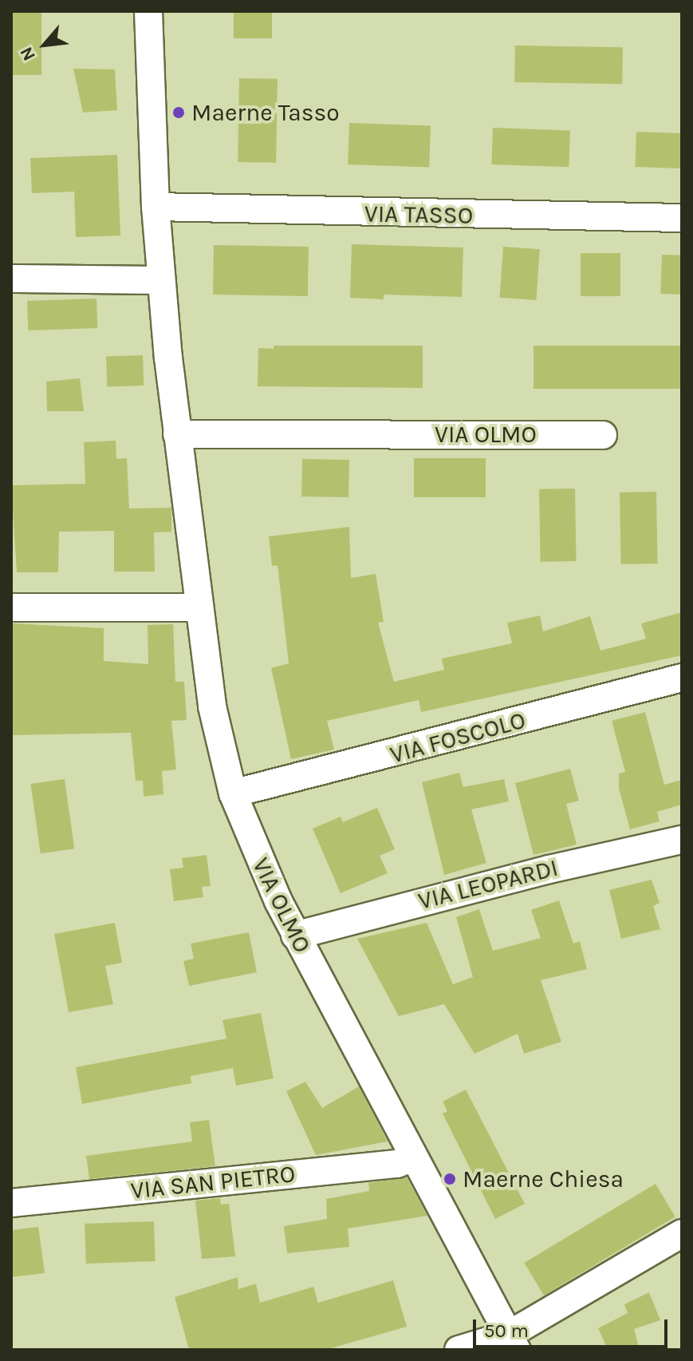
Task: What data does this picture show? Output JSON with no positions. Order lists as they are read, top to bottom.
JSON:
{
  "streets": {
    "street": [
      "VIA TASSO",
      "VIA OLMO",
      "VIA FOSCOLO",
      "VIA LEOPARDI",
      "VIA SAN PIETRO"
    ]
  },
  "crossings": [
    ["VIA TASSO", "VIA OLMO"],
    ["VIA OLMO", "VIA FOSCOLO"],
    ["VIA OLMO", "VIA LEOPARDI"],
    ["VIA OLMO", "VIA SAN PIETRO"]
  ],
  "places": ["Maerne Tasso", "Maerne Chiesa"],
  "scale_bar": "50 m",
  "north": "bottom left"
}
